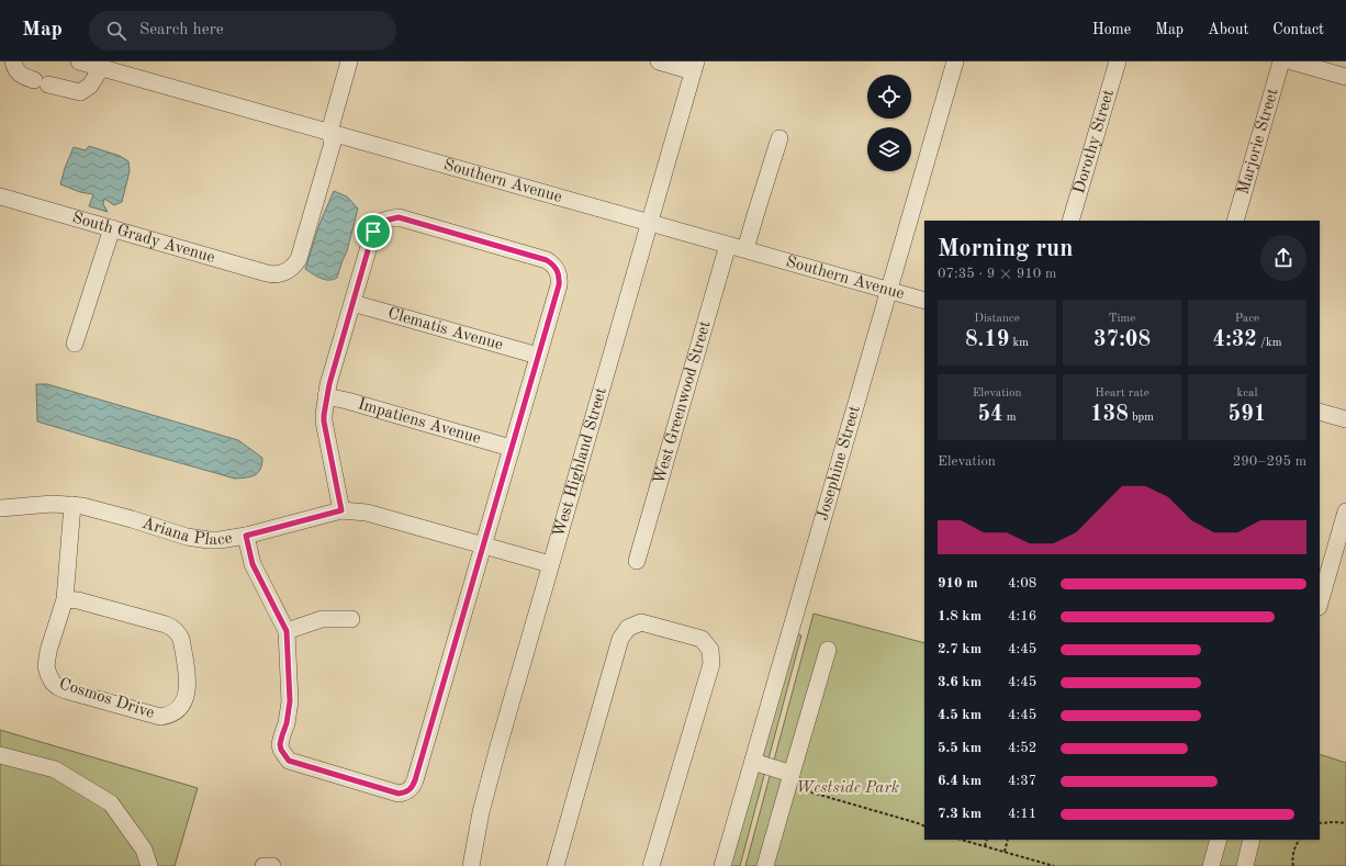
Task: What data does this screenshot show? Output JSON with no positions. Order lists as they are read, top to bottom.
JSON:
{
  "streets": {
    "street": [
      "Dorothy Street",
      "Marjorie Street",
      "Southern Avenue",
      "South Grady Avenue",
      "Clematis Avenue",
      "West Greenwood Street",
      "Impatiens Avenue",
      "West Highland Street",
      "Josephine Street",
      "Ariana Place",
      "Cosmos Drive"
    ]
  },
  "crossings": [
    ["Southern Avenue", "South Grady Avenue"],
    ["Southern Avenue", "West Greenwood Street"],
    ["Southern Avenue", "West Highland Street"],
    ["Southern Avenue", "Josephine Street"],
    ["West Highland Street", "Ariana Place"],
    ["Ariana Place", "Cosmos Drive"]
  ],
  "parks": ["Westside Park"],
  "page": {
    "header": "Map",
    "search": "Search here",
    "nav": [
      "Home",
      "Map",
      "About",
      "Contact"
    ],
    "heading": ["Morning run", "07:35 · 9 × 910 m"],
    "stats": [
      ["Distance", "8.19 km"],
      ["Time", "37:08"],
      ["Pace", "4:32 /km"],
      ["Elevation", "54 m"],
      ["Heart rate", "138 bpm"],
      ["kcal", "591"]
    ],
    "chart": ["Elevation", "290–295 m"],
    "list": [
      {
        "name": "910 m",
        "note": "4:08"
      },
      {
        "name": "1.8 km",
        "note": "4:16"
      },
      {
        "name": "2.7 km",
        "note": "4:45"
      },
      {
        "name": "3.6 km",
        "note": "4:45"
      },
      {
        "name": "4.5 km",
        "note": "4:45"
      },
      {
        "name": "5.5 km",
        "note": "4:52"
      },
      {
        "name": "6.4 km",
        "note": "4:37"
      },
      {
        "name": "7.3 km",
        "note": "4:11"
      }
    ]
  }
}
